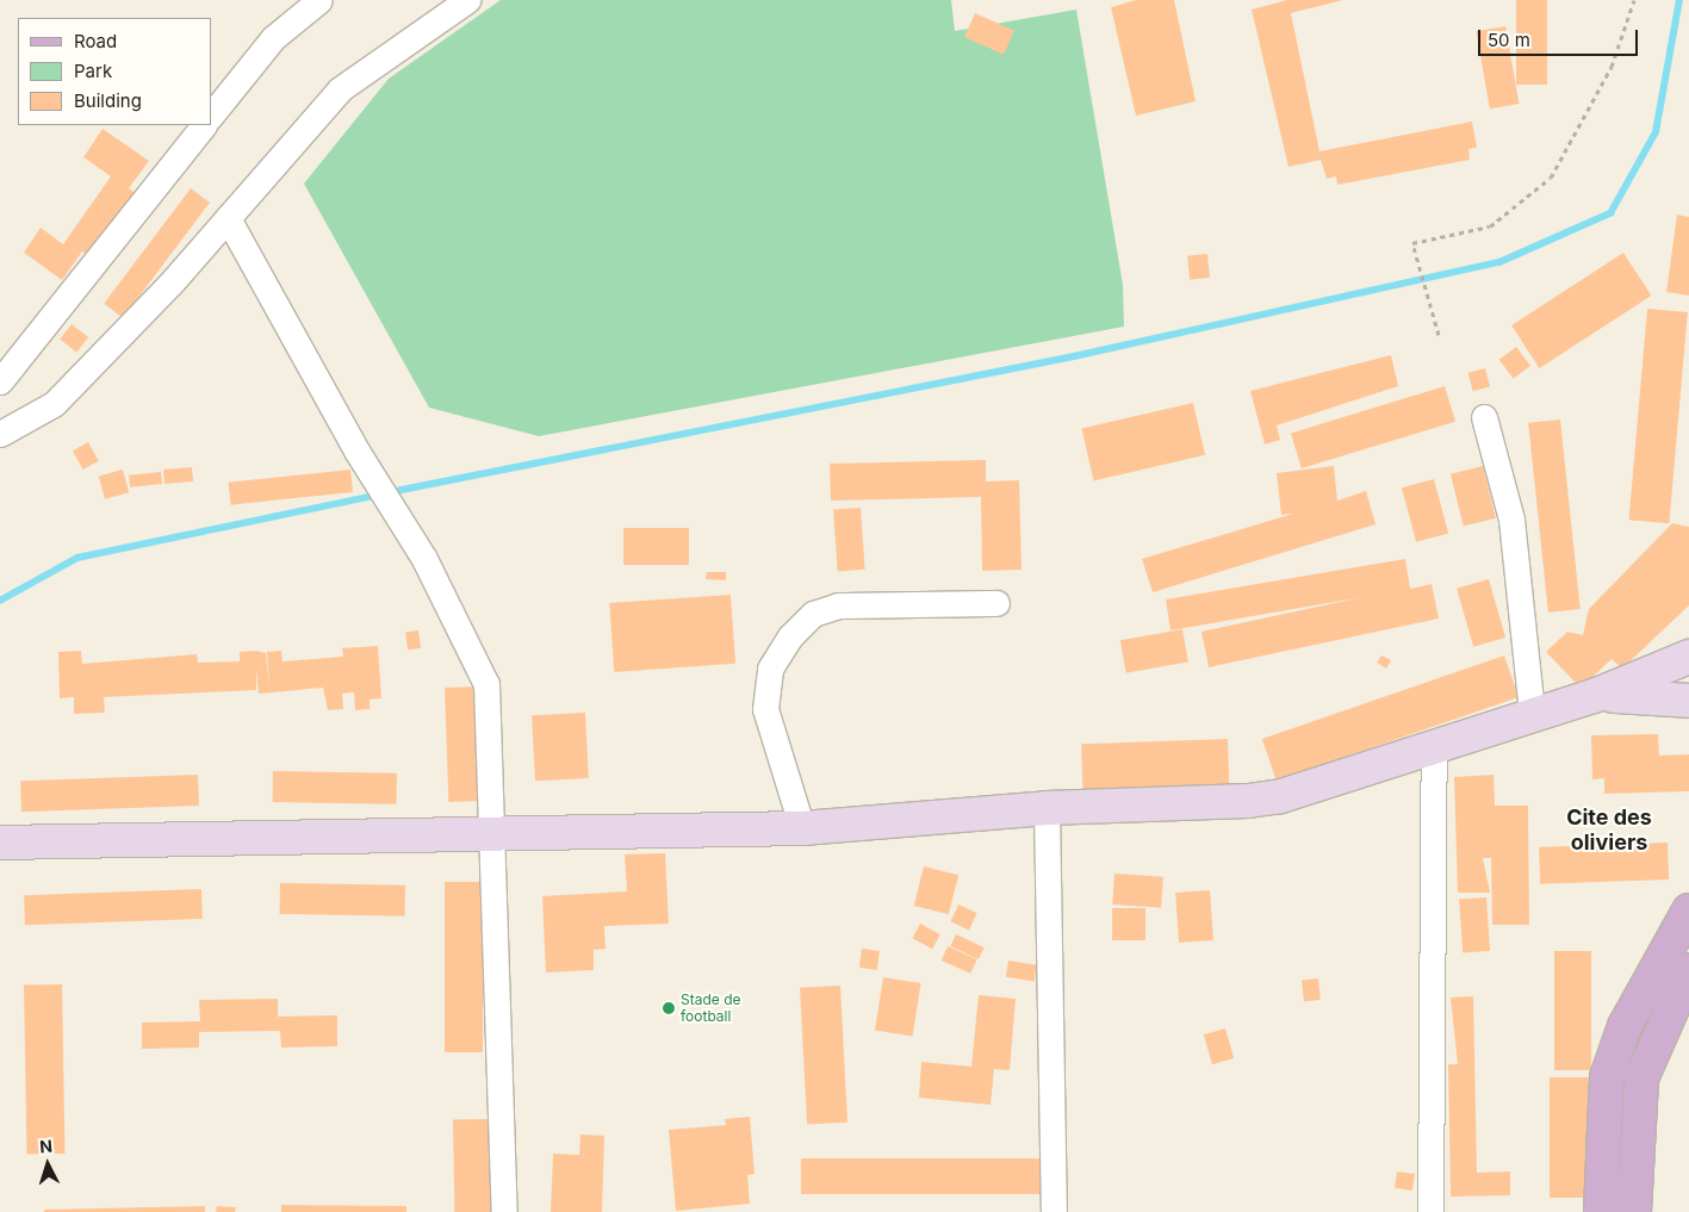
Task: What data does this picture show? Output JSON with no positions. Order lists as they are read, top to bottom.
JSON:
{
  "districts": ["Cite des oliviers"],
  "places": ["Stade de football"],
  "legend": ["Road", "Park", "Building"],
  "scale_bar": "50 m",
  "north": "top"
}
